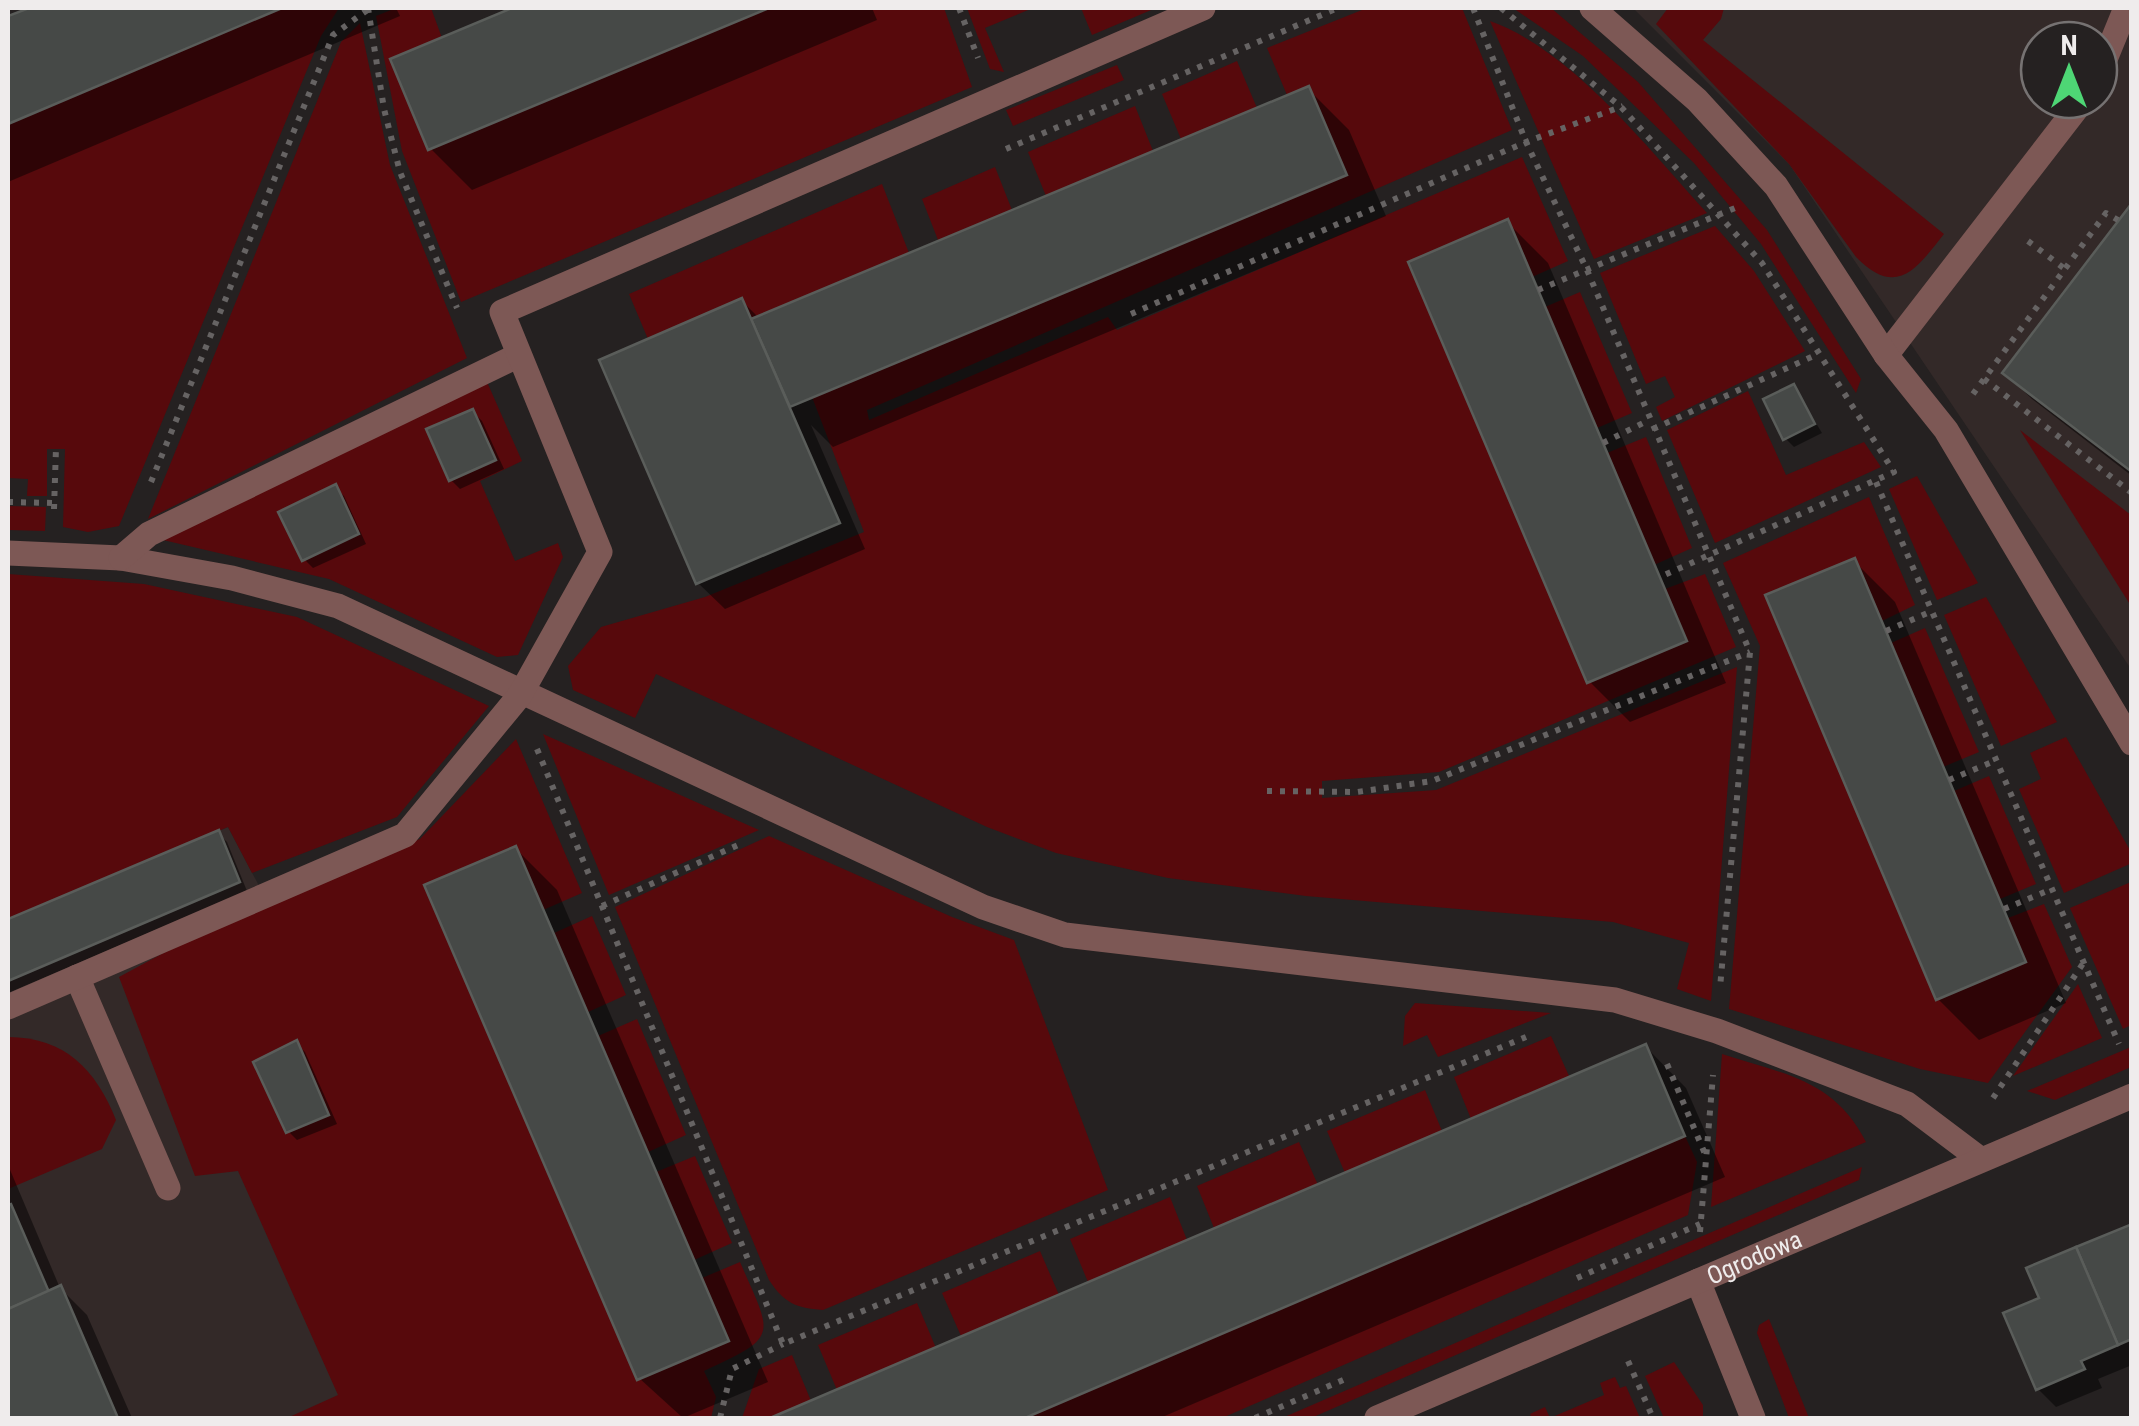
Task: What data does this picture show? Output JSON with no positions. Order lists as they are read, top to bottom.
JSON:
{
  "streets": {
    "street": ["Ogrodowa"]
  },
  "north": "top"
}
